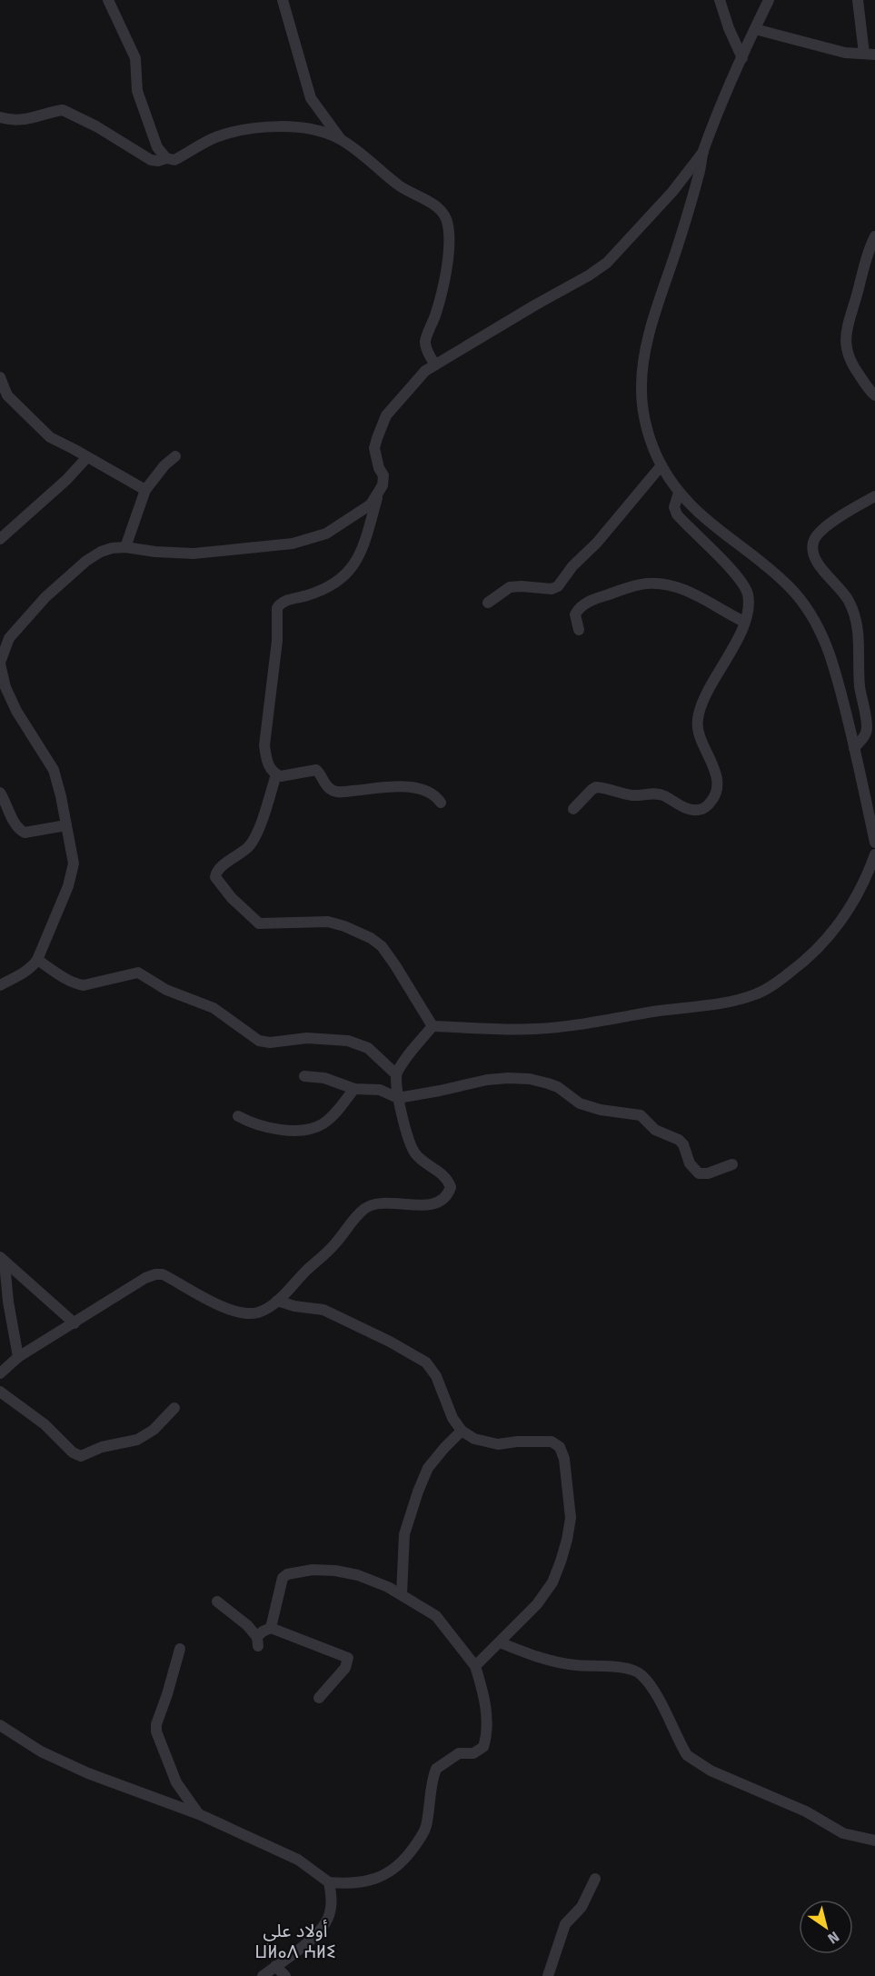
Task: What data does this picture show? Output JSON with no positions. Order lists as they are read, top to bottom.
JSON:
{
  "districts": ["أولاد علي ⵡⵍⴰⴷ ⵄⵍⵉ"],
  "north": "bottom right"
}
